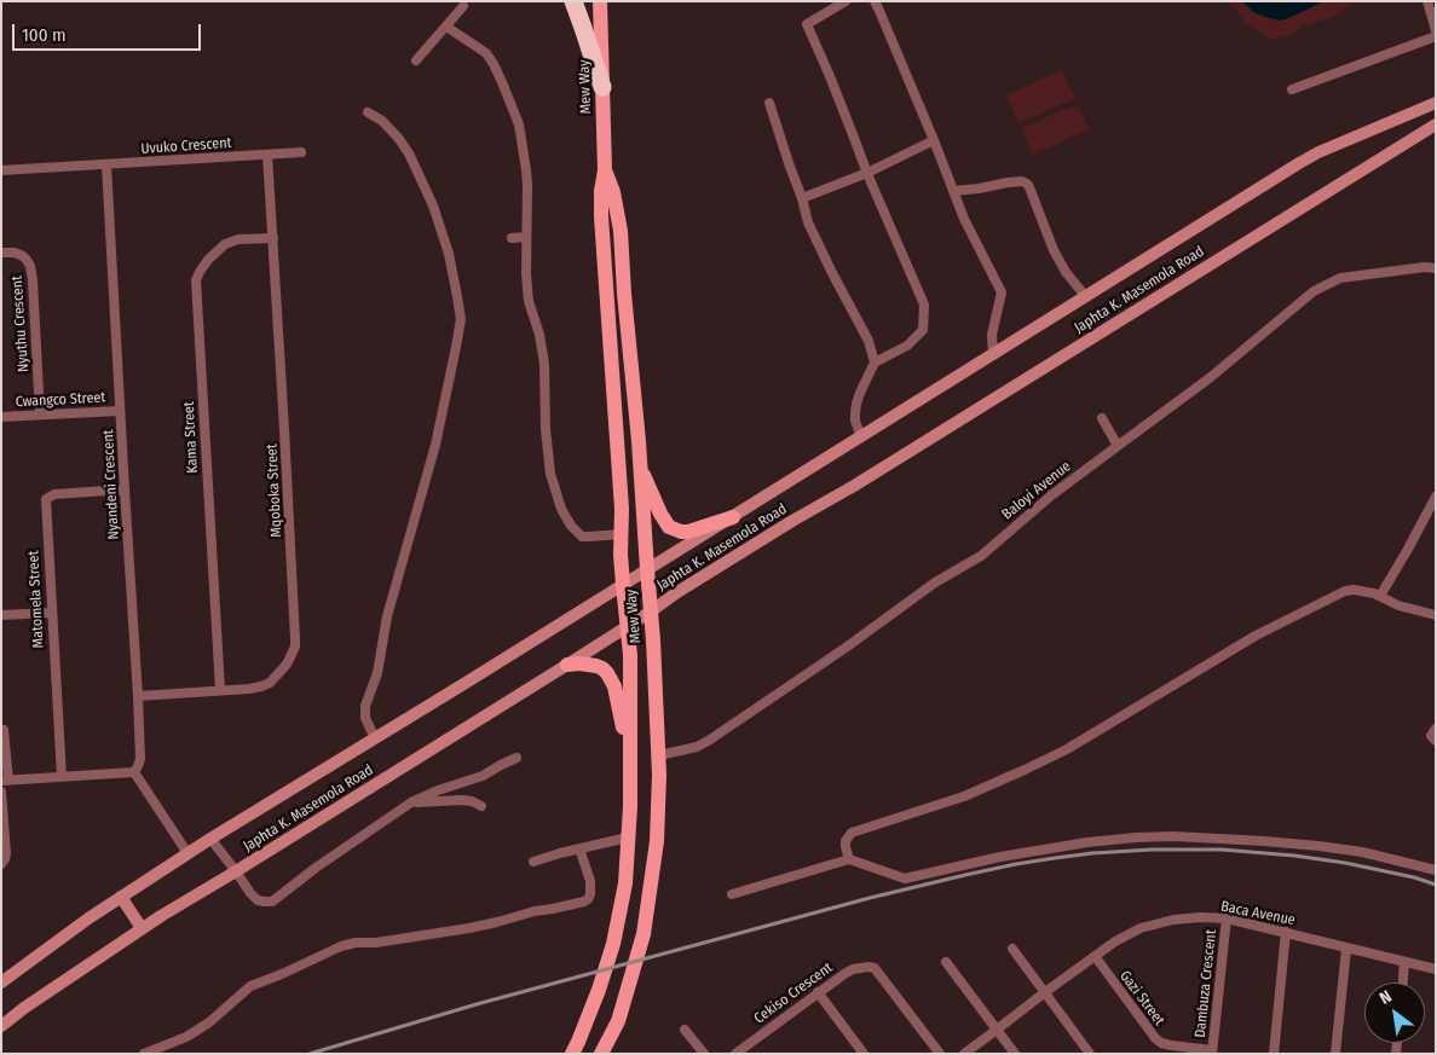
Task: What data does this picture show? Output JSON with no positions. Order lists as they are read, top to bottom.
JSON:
{
  "streets": {
    "main road": ["Mew Way", "Japhta K. Masemola Road"],
    "street": [
      "Uvuko Crescent",
      "Nyuthu Crescent",
      "Cwangco Street",
      "Kama Street",
      "Nyandeni Crescent",
      "Mqoboka Street",
      "Baloyi Avenue",
      "Matomela Street",
      "Baca Avenue",
      "Dambuza Crescent",
      "Cekiso Crescent",
      "Gazi Street"
    ]
  },
  "crossings": [
    ["Mew Way", "Japhta K. Masemola Road"],
    ["Mew Way", "Baloyi Avenue"],
    ["Uvuko Crescent", "Nyandeni Crescent"],
    ["Uvuko Crescent", "Mqoboka Street"],
    ["Nyuthu Crescent", "Cwangco Street"],
    ["Cwangco Street", "Nyandeni Crescent"],
    ["Kama Street", "Mqoboka Street"],
    ["Nyandeni Crescent", "Mqoboka Street"],
    ["Nyandeni Crescent", "Matomela Street"],
    ["Baca Avenue", "Dambuza Crescent"],
    ["Baca Avenue", "Gazi Street"],
    ["Dambuza Crescent", "Gazi Street"]
  ],
  "scale_bar": "100 m",
  "north": "top left"
}
